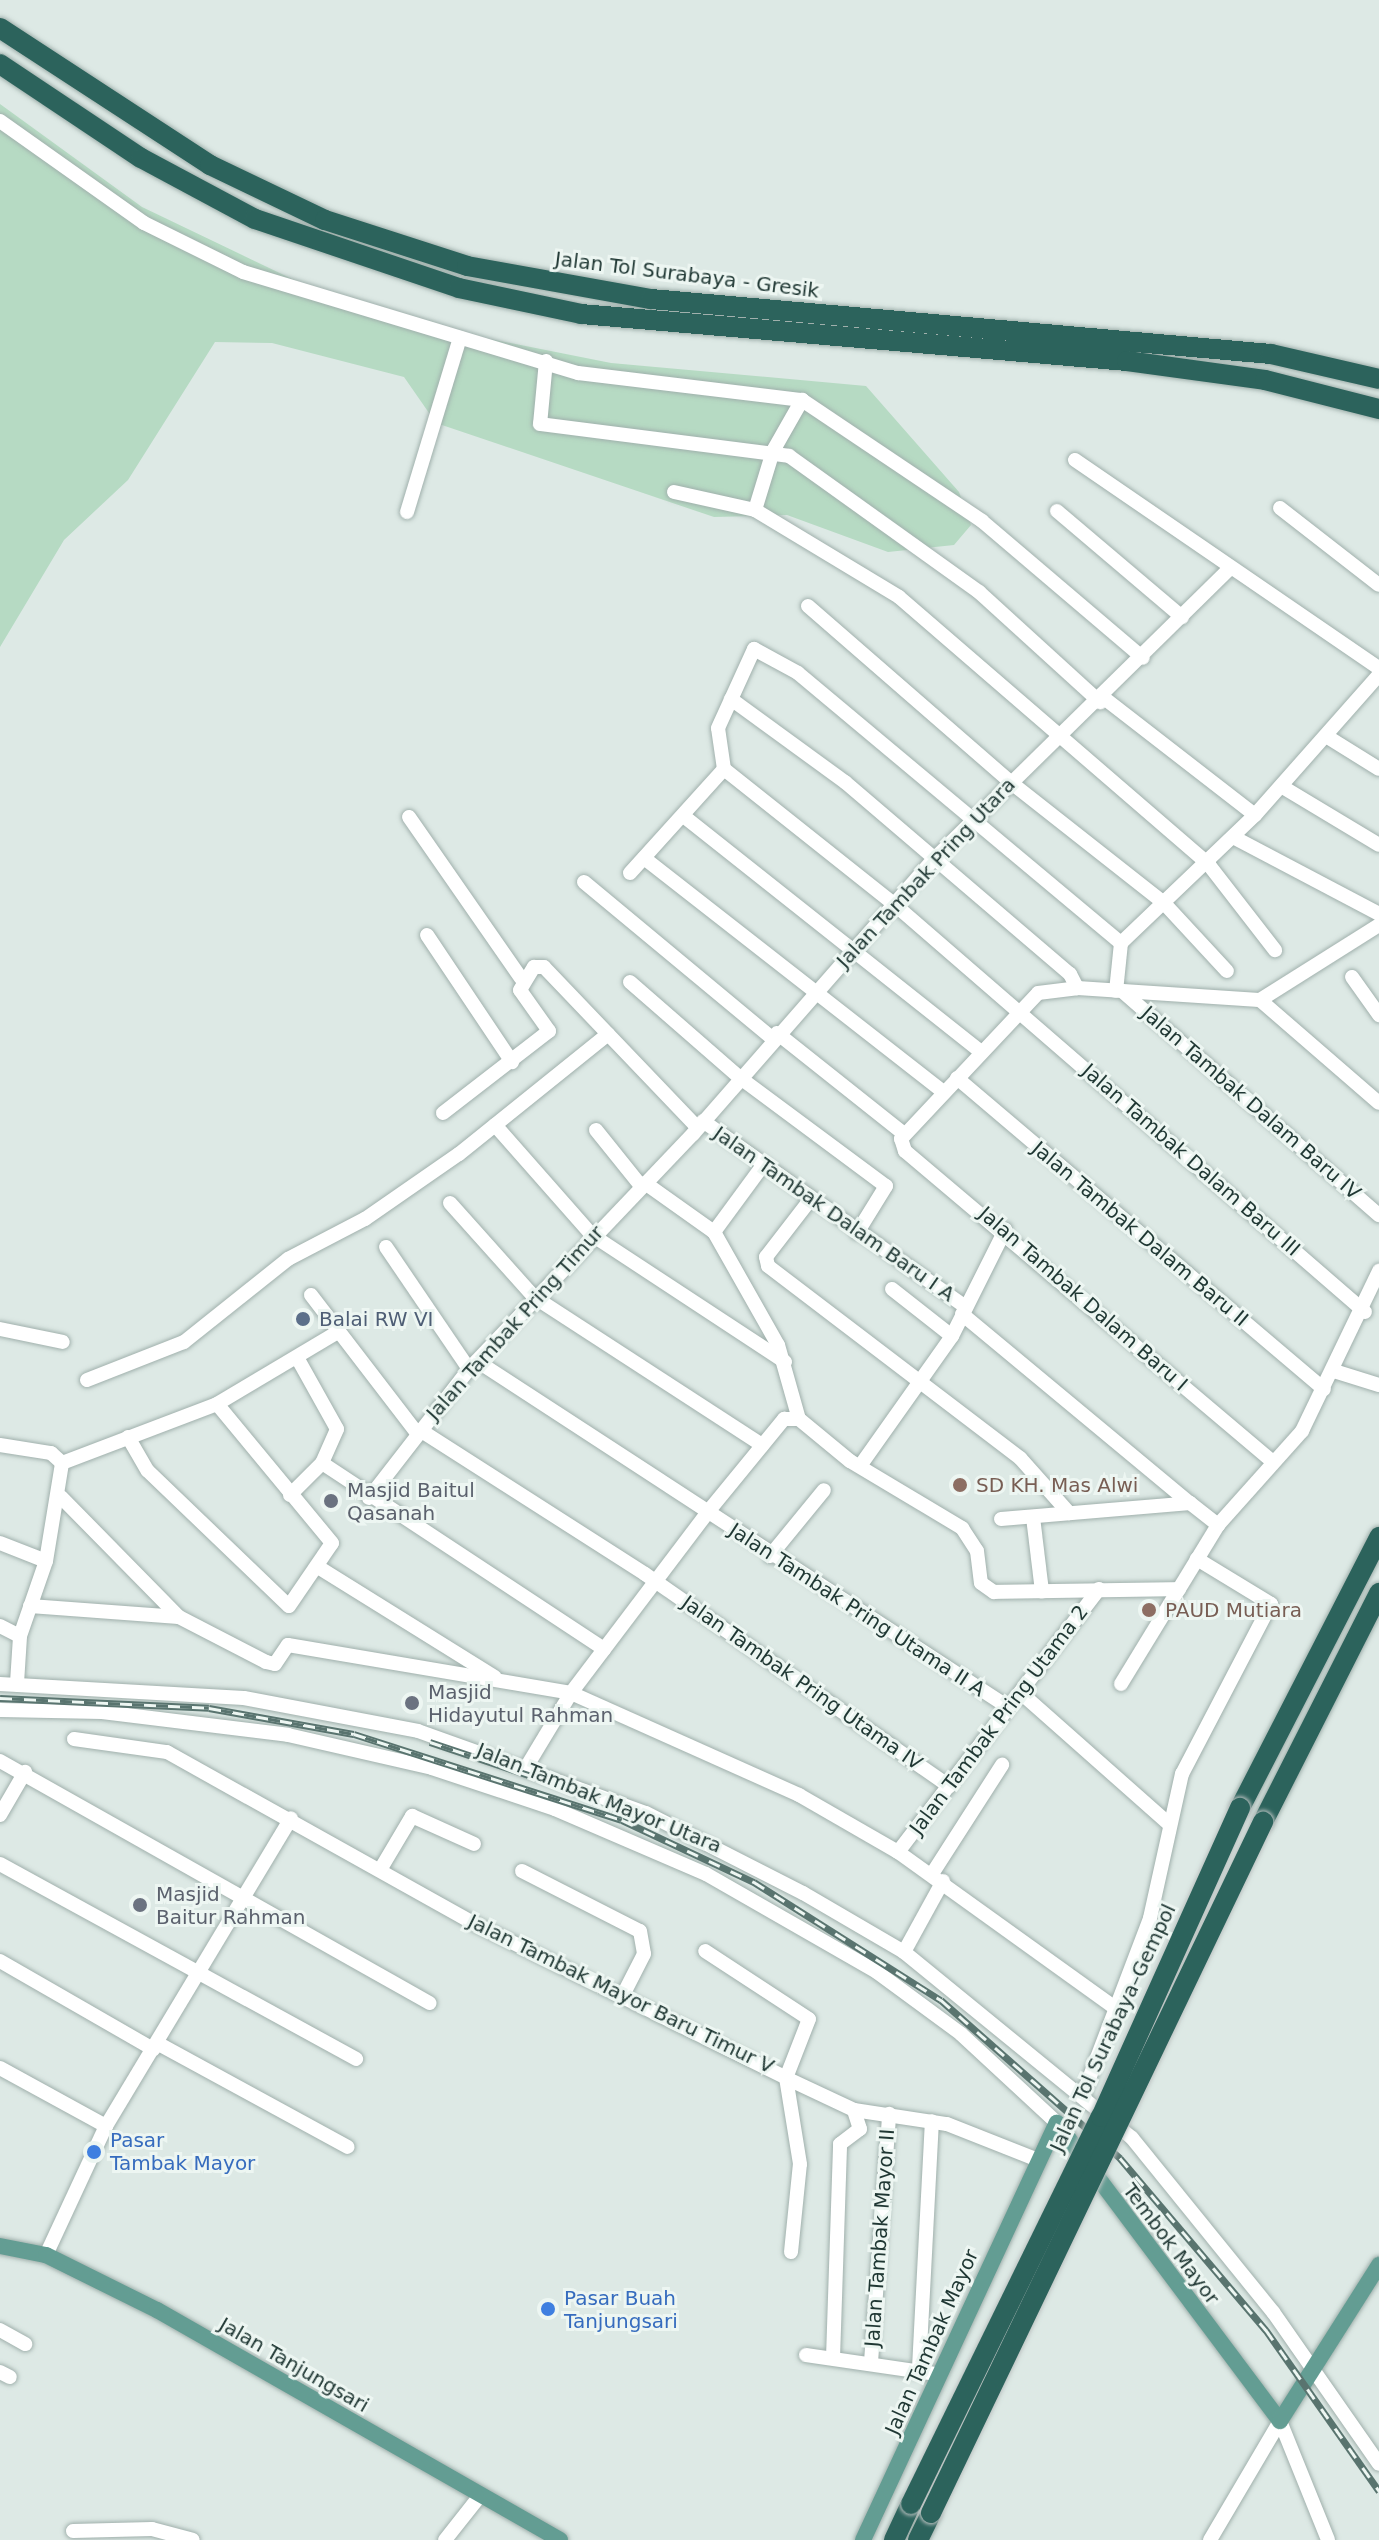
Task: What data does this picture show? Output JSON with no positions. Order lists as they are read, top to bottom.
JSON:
{
  "streets": {
    "highway": ["Jalan Tol Surabaya - Gresik", "Jalan Tol Surabaya–Gempol"],
    "main road": ["Tembok Mayor", "Jalan Tambak Mayor", "Jalan Tanjungsari"],
    "street": [
      "Jalan Tambak Pring Utara",
      "Jalan Tambak Dalam Baru IV",
      "Jalan Tambak Dalam Baru III",
      "Jalan Tambak Dalam Baru I A",
      "Jalan Tambak Dalam Baru II",
      "Jalan Tambak Dalam Baru I",
      "Jalan Tambak Pring Timur",
      "Jalan Tambak Pring Utama II A",
      "Jalan Tambak Pring Utama IV",
      "Jalan Tambak Pring Utama 2",
      "Jalan Tambak Mayor Utara",
      "Jalan Tambak Mayor Baru Timur V",
      "Jalan Tambak Mayor II"
    ]
  },
  "crossings": [
    ["Jalan Tambak Pring Utara", "Jalan Tambak Dalam Baru III"],
    ["Jalan Tambak Pring Utara", "Jalan Tambak Dalam Baru I A"],
    ["Jalan Tambak Pring Utara", "Jalan Tambak Pring Timur"],
    ["Jalan Tambak Dalam Baru I A", "Jalan Tambak Pring Timur"],
    ["Jalan Tambak Pring Timur", "Jalan Tambak Pring Utama II A"],
    ["Jalan Tambak Pring Timur", "Jalan Tambak Pring Utama IV"],
    ["Jalan Tambak Pring Utama II A", "Jalan Tambak Pring Utama 2"],
    ["Jalan Tambak Pring Utama IV", "Jalan Tambak Pring Utama 2"]
  ],
  "places": [
    "Balai RW VI",
    "SD KH. Mas Alwi",
    "Masjid Baitul Qasanah",
    "PAUD Mutiara",
    "Masjid Hidayutul Rahman",
    "Masjid Baitur Rahman",
    "Pasar Tambak Mayor",
    "Pasar Buah Tanjungsari"
  ]
}
